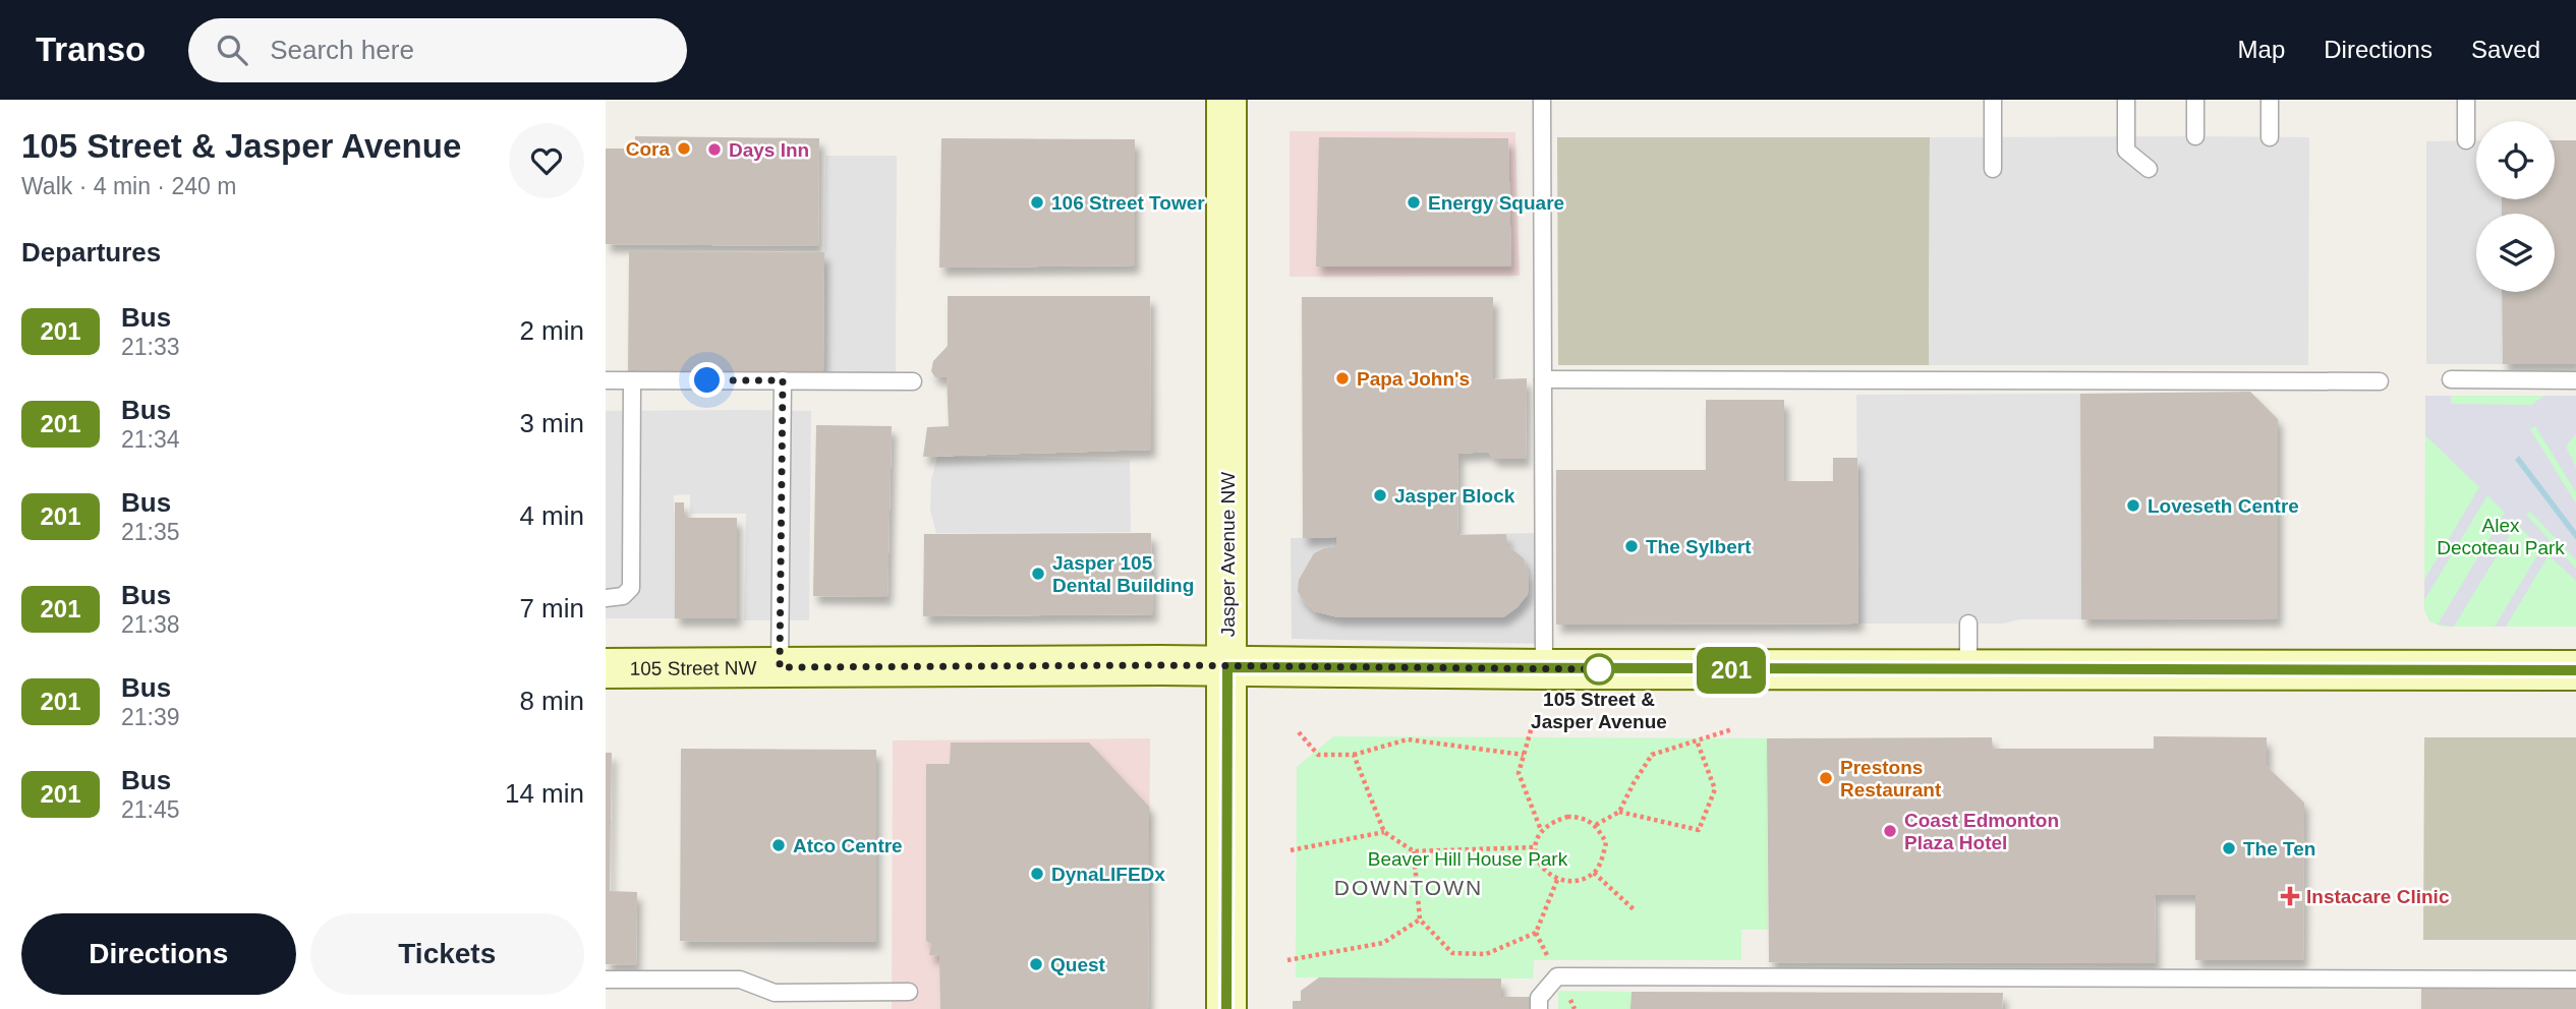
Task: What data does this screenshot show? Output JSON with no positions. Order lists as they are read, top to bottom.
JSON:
{
  "streets": {
    "street": ["Jasper Avenue NW", "105 Street NW"]
  },
  "crossings": [
    ["Jasper Avenue NW", "105 Street NW"]
  ],
  "districts": ["DOWNTOWN"],
  "parks": ["Alex Decoteau Park", "Beaver Hill House Park"],
  "places": {
    "other": [
      "Cora",
      "Days Inn",
      "106 Street Tower",
      "Energy Square",
      "Papa John's",
      "Jasper Block",
      "Loveseth Centre",
      "The Sylbert",
      "Jasper 105 Dental Building",
      "105 Street & Jasper Avenue",
      "Prestons Restaurant",
      "Coast Edmonton Plaza Hotel",
      "Atco Centre",
      "The Ten",
      "DynaLIFEDx",
      "Quest"
    ],
    "health": ["Instacare Clinic"]
  },
  "lines": ["bus line 201"],
  "page": {
    "header": "Transo",
    "search": "Search here",
    "nav": ["Map", "Directions", "Saved"],
    "heading": [
      ["105 Street & Jasper Avenue", "Walk · 4 min · 240 m"],
      "Departures"
    ],
    "on_map": "201",
    "list": [
      {
        "mark": "201",
        "name": "Bus",
        "note": "21:33",
        "value": "2 min"
      },
      {
        "mark": "201",
        "name": "Bus",
        "note": "21:34",
        "value": "3 min"
      },
      {
        "mark": "201",
        "name": "Bus",
        "note": "21:35",
        "value": "4 min"
      },
      {
        "mark": "201",
        "name": "Bus",
        "note": "21:38",
        "value": "7 min"
      },
      {
        "mark": "201",
        "name": "Bus",
        "note": "21:39",
        "value": "8 min"
      },
      {
        "mark": "201",
        "name": "Bus",
        "note": "21:45",
        "value": "14 min"
      }
    ],
    "buttons": ["Directions", "Tickets"]
  }
}
